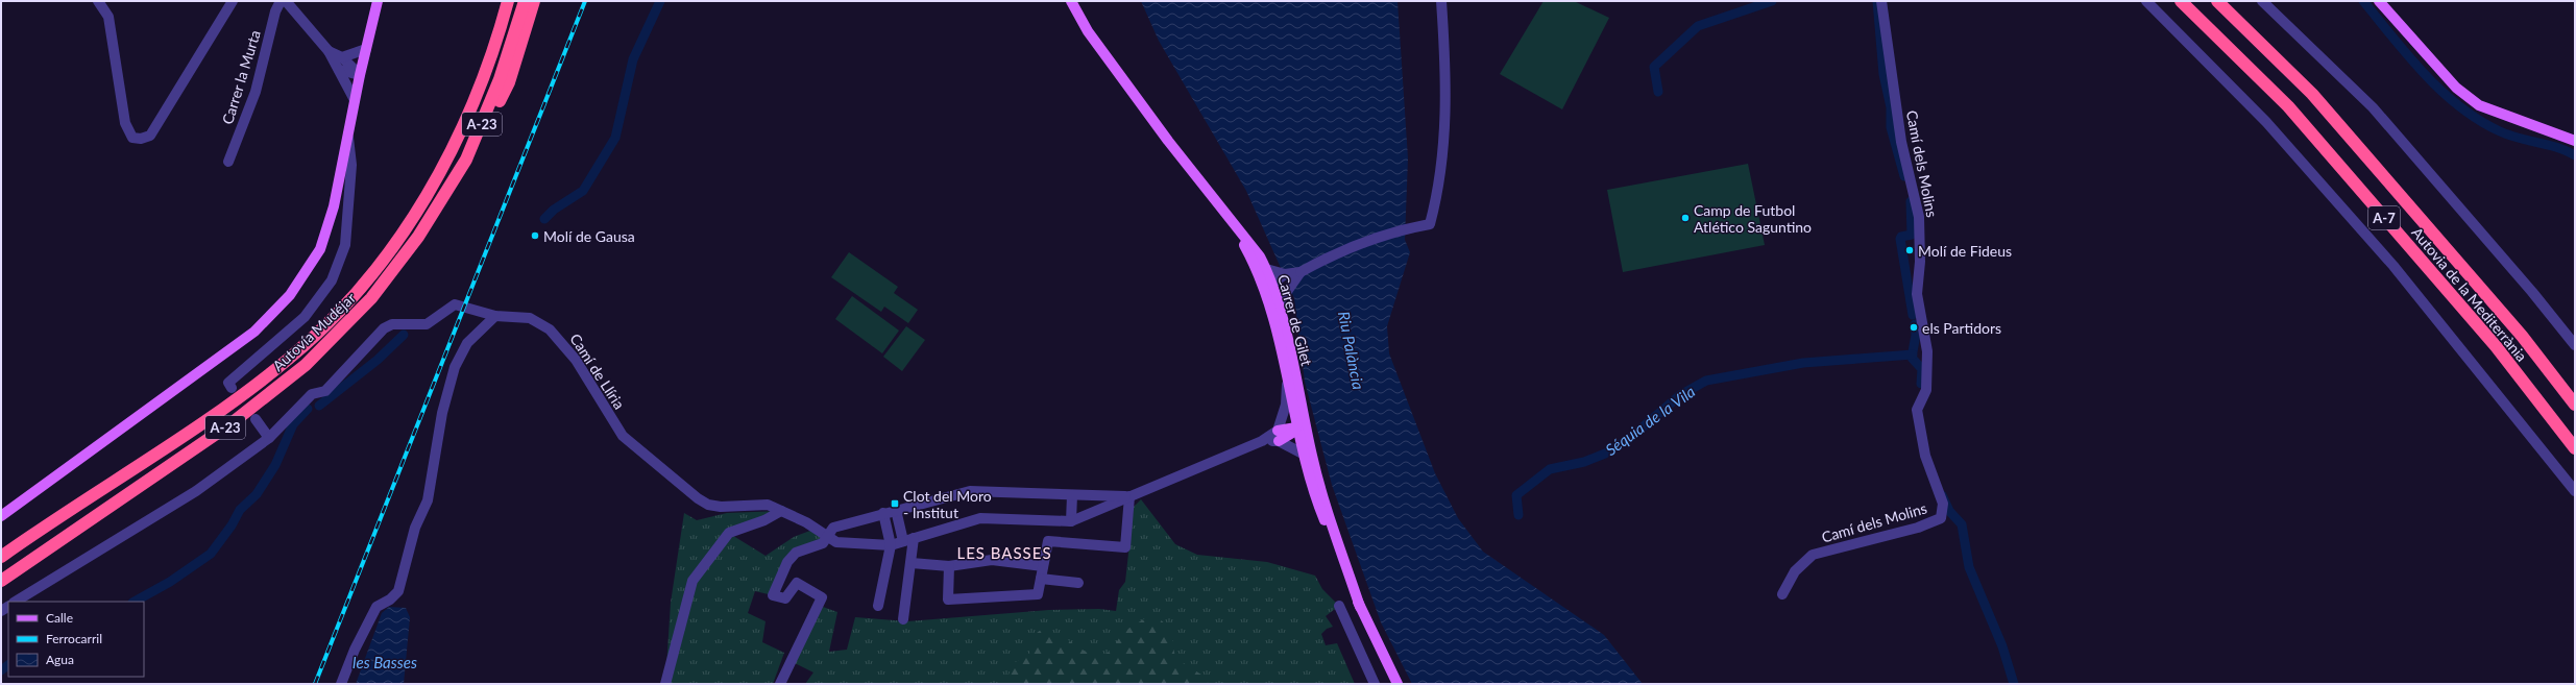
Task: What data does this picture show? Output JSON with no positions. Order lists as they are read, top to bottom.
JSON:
{
  "streets": {
    "highway": [
      "A-23",
      "A-7",
      "Autovia de la Mediterrània",
      "Autovía Mudéjar"
    ],
    "main road": ["Carrer de Gilet"],
    "street": ["Carrer la Murta", "Camí dels Molins", "Camí de Llíria"]
  },
  "districts": ["LES BASSES"],
  "water": ["Riu Palància", "Séquia de la Vila", "les Basses"],
  "places": {
    "other": [
      "Camp de Futbol Atlético Saguntino",
      "Molí de Gausa",
      "Molí de Fideus",
      "els Partidors"
    ],
    "transit": ["Clot del Moro - Institut"]
  },
  "legend": ["Calle", "Ferrocarril", "Agua"]
}
